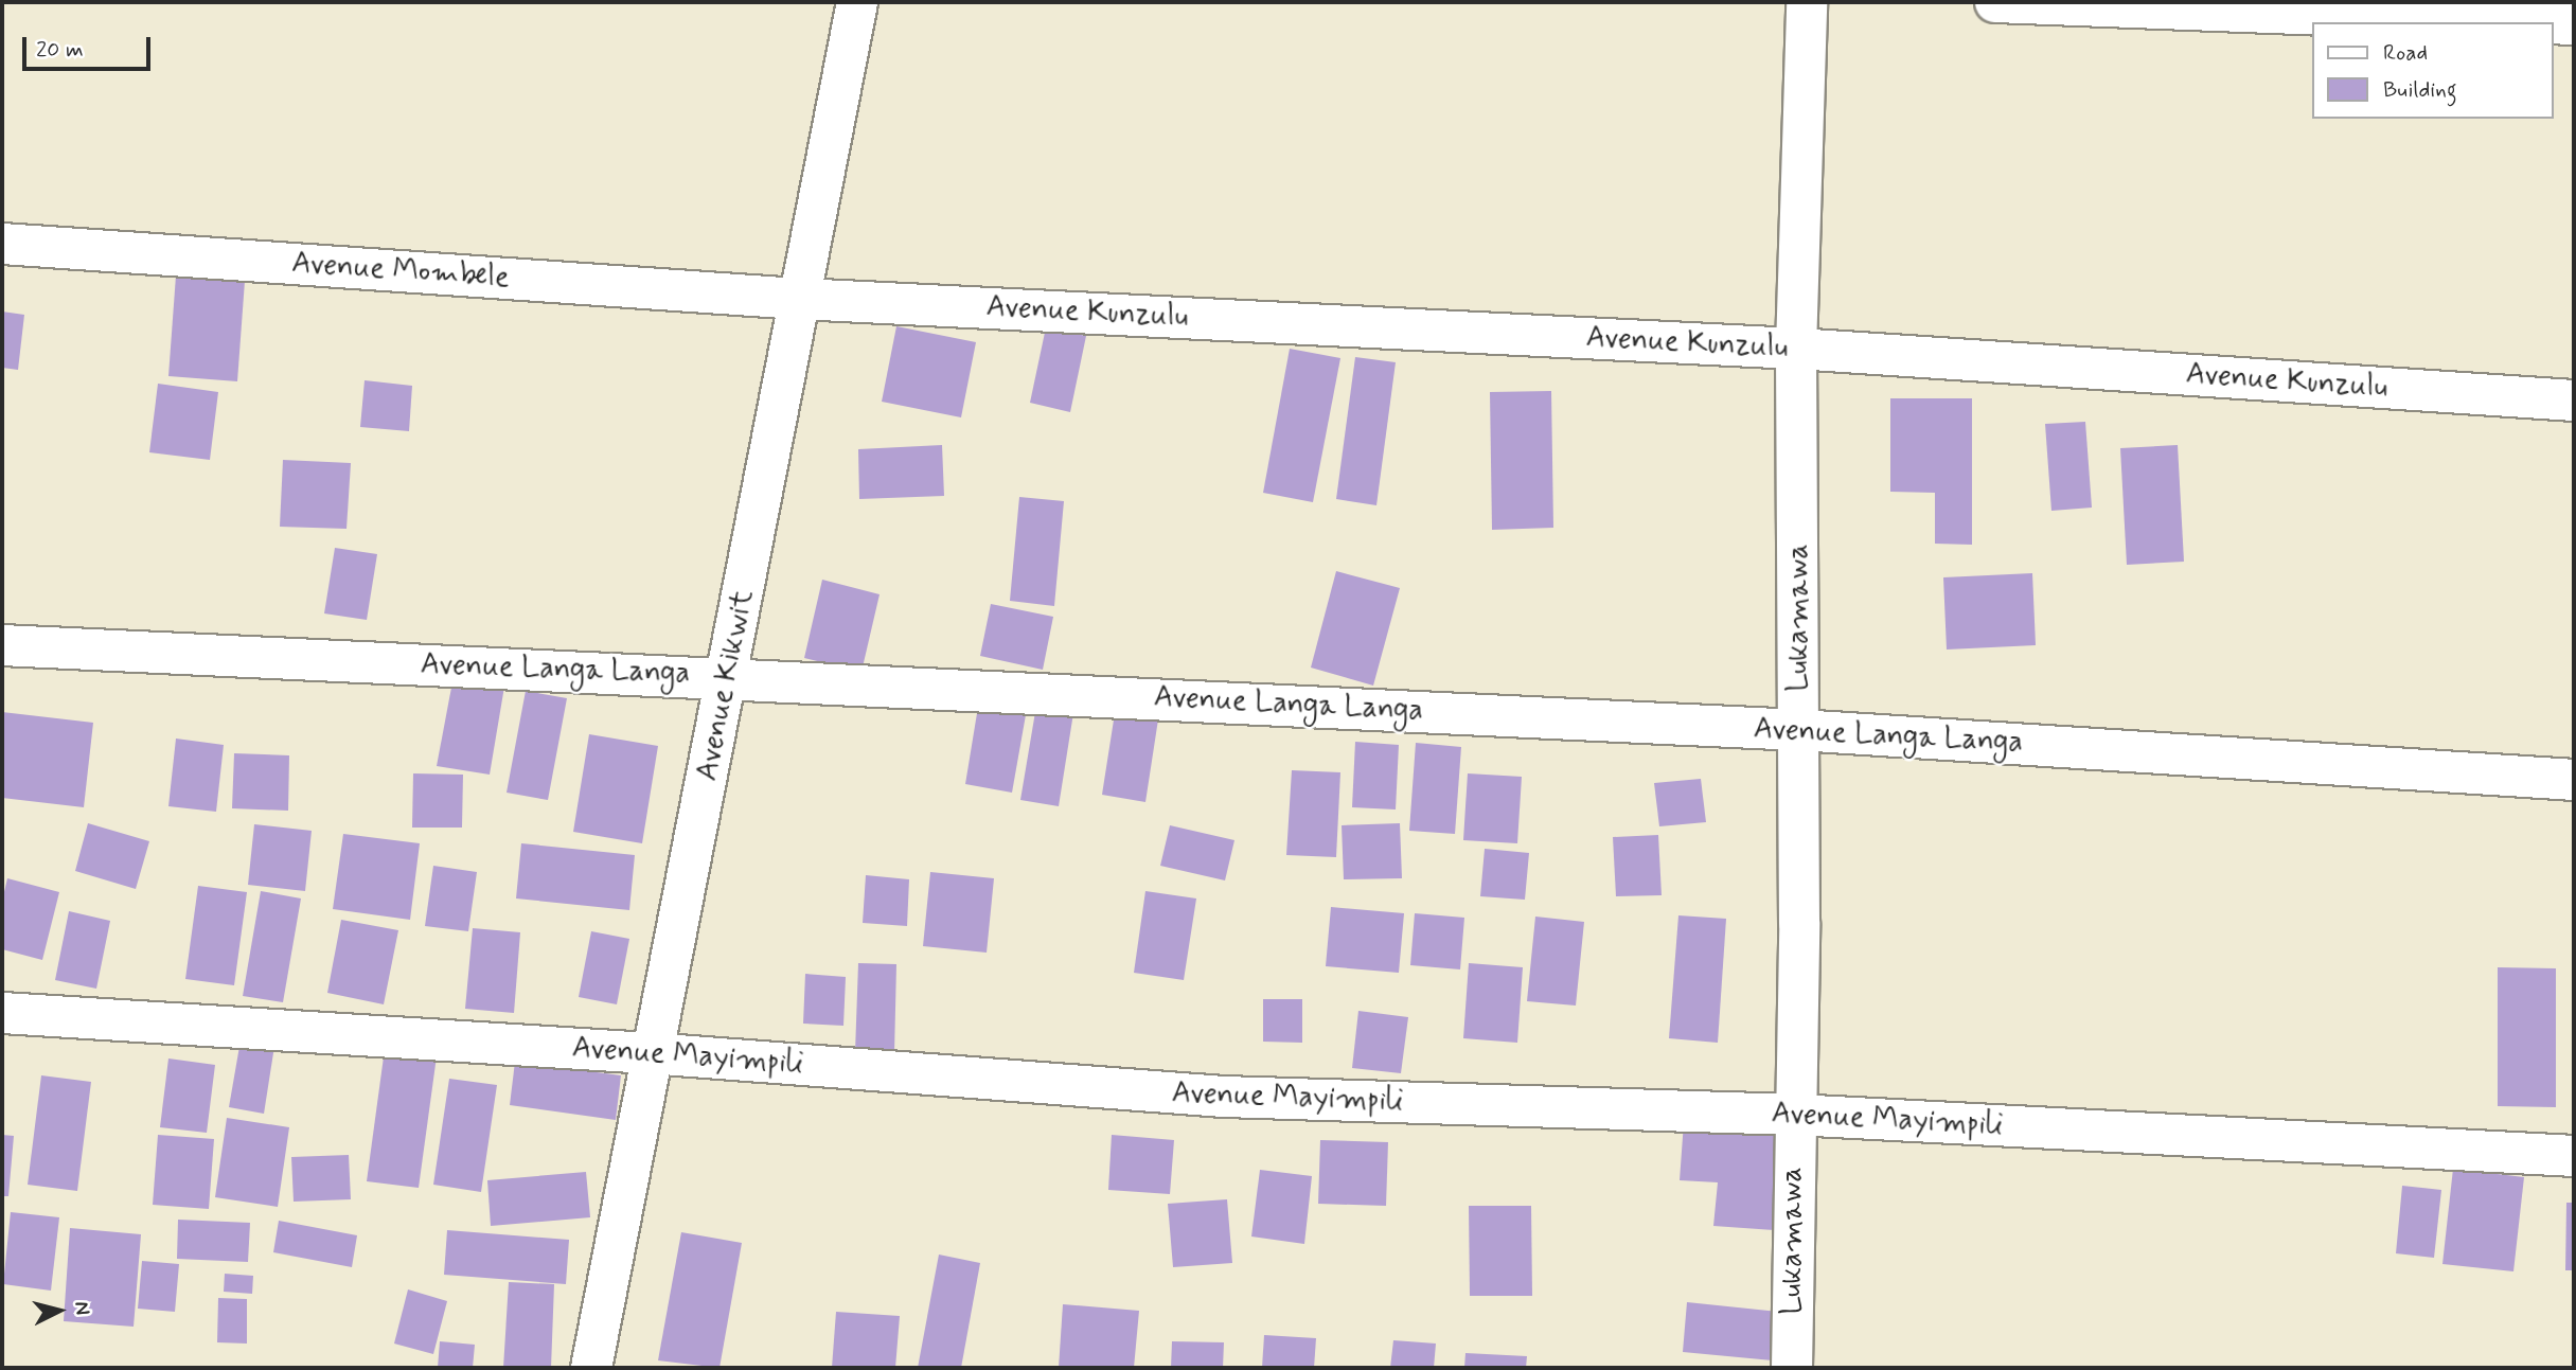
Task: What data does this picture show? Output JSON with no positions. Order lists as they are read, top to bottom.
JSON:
{
  "streets": {
    "street": [
      "Avenue Mombele",
      "Avenue Kunzulu",
      "Lukamawa",
      "Avenue Langa Langa",
      "Avenue Kikwit",
      "Avenue Mayimpili"
    ]
  },
  "crossings": [
    ["Avenue Mombele", "Avenue Kunzulu"],
    ["Avenue Mombele", "Avenue Kikwit"],
    ["Avenue Kunzulu", "Lukamawa"],
    ["Avenue Kunzulu", "Avenue Kikwit"],
    ["Lukamawa", "Avenue Langa Langa"],
    ["Lukamawa", "Avenue Mayimpili"],
    ["Avenue Langa Langa", "Avenue Kikwit"],
    ["Avenue Kikwit", "Avenue Mayimpili"]
  ],
  "legend": ["Road", "Building"],
  "scale_bar": "20 m",
  "north": "right"
}
